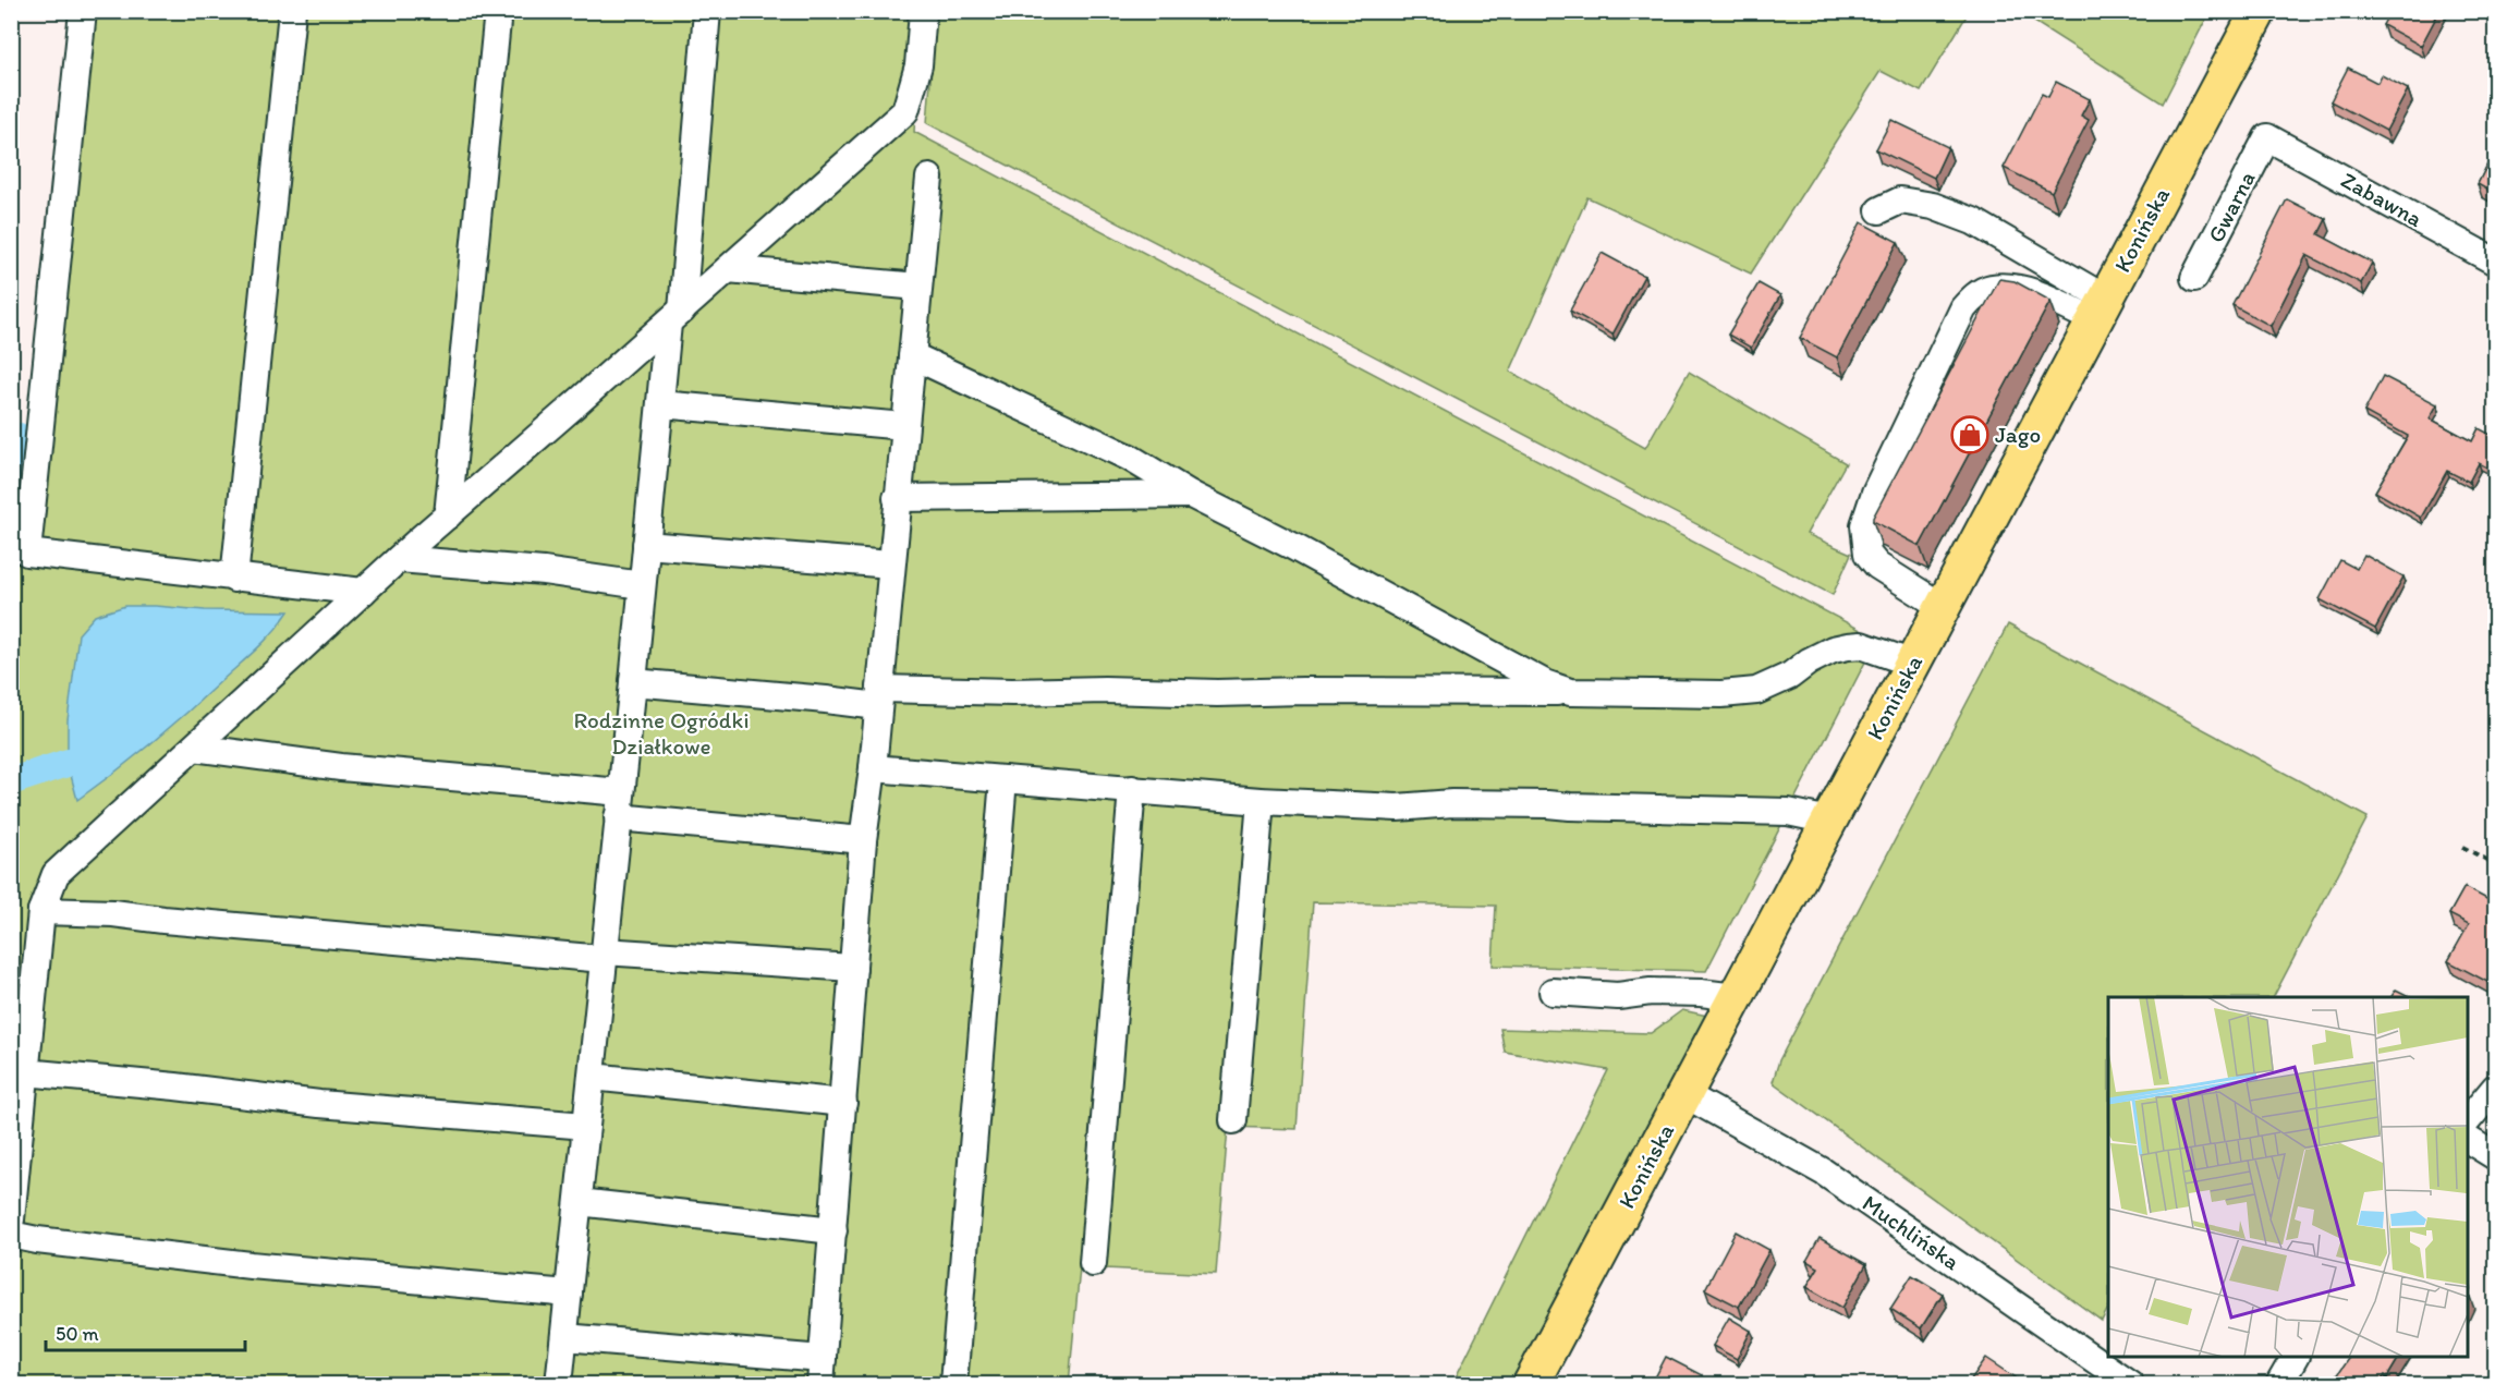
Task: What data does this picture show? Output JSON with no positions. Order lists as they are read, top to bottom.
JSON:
{
  "streets": {
    "main road": ["Konińska"],
    "street": ["Zabawna", "Gwarna", "Muchlińska"]
  },
  "crossings": [
    ["Zabawna", "Gwarna"],
    ["Konińska", "Muchlińska"]
  ],
  "parks": ["Rodzinne Ogródki Działkowe"],
  "places": {
    "shop": ["Jago"]
  },
  "scale_bar": "50 m"
}
